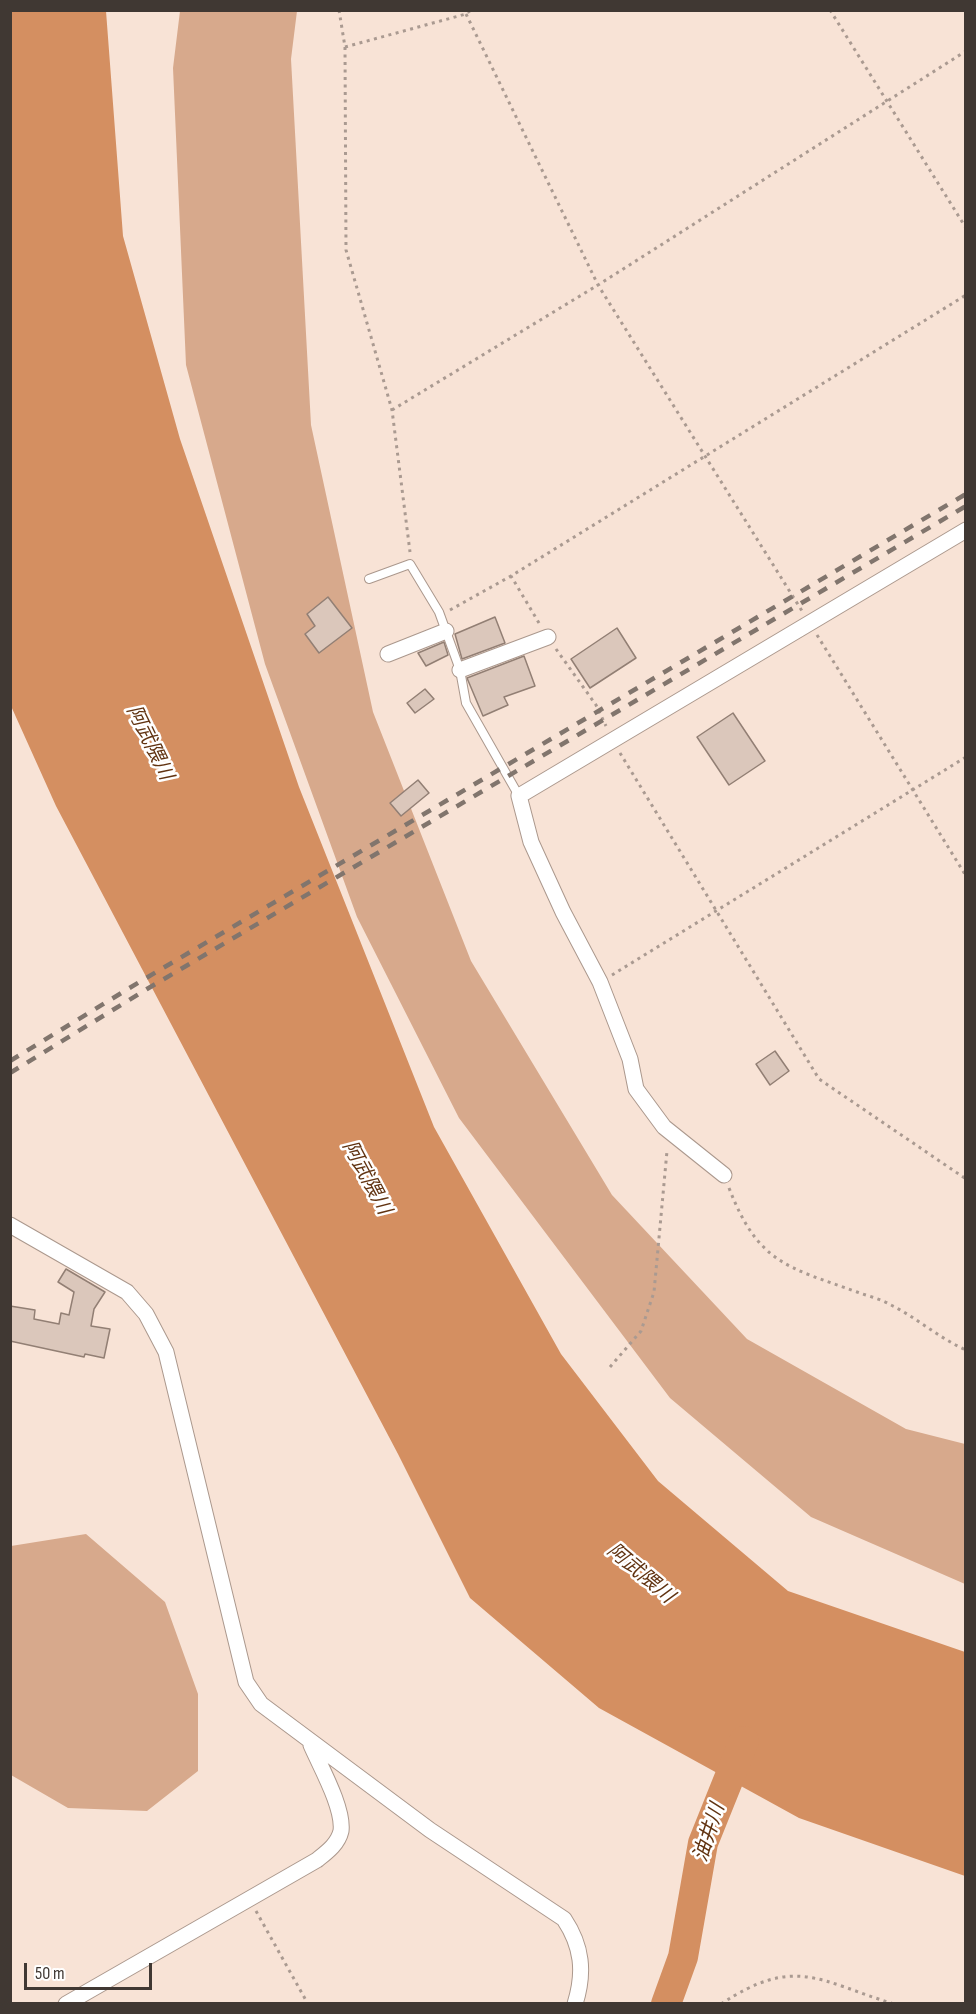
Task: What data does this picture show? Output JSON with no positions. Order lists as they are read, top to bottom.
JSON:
{
  "water": ["阿武隈川", "油井川"],
  "scale_bar": "50 m"
}
